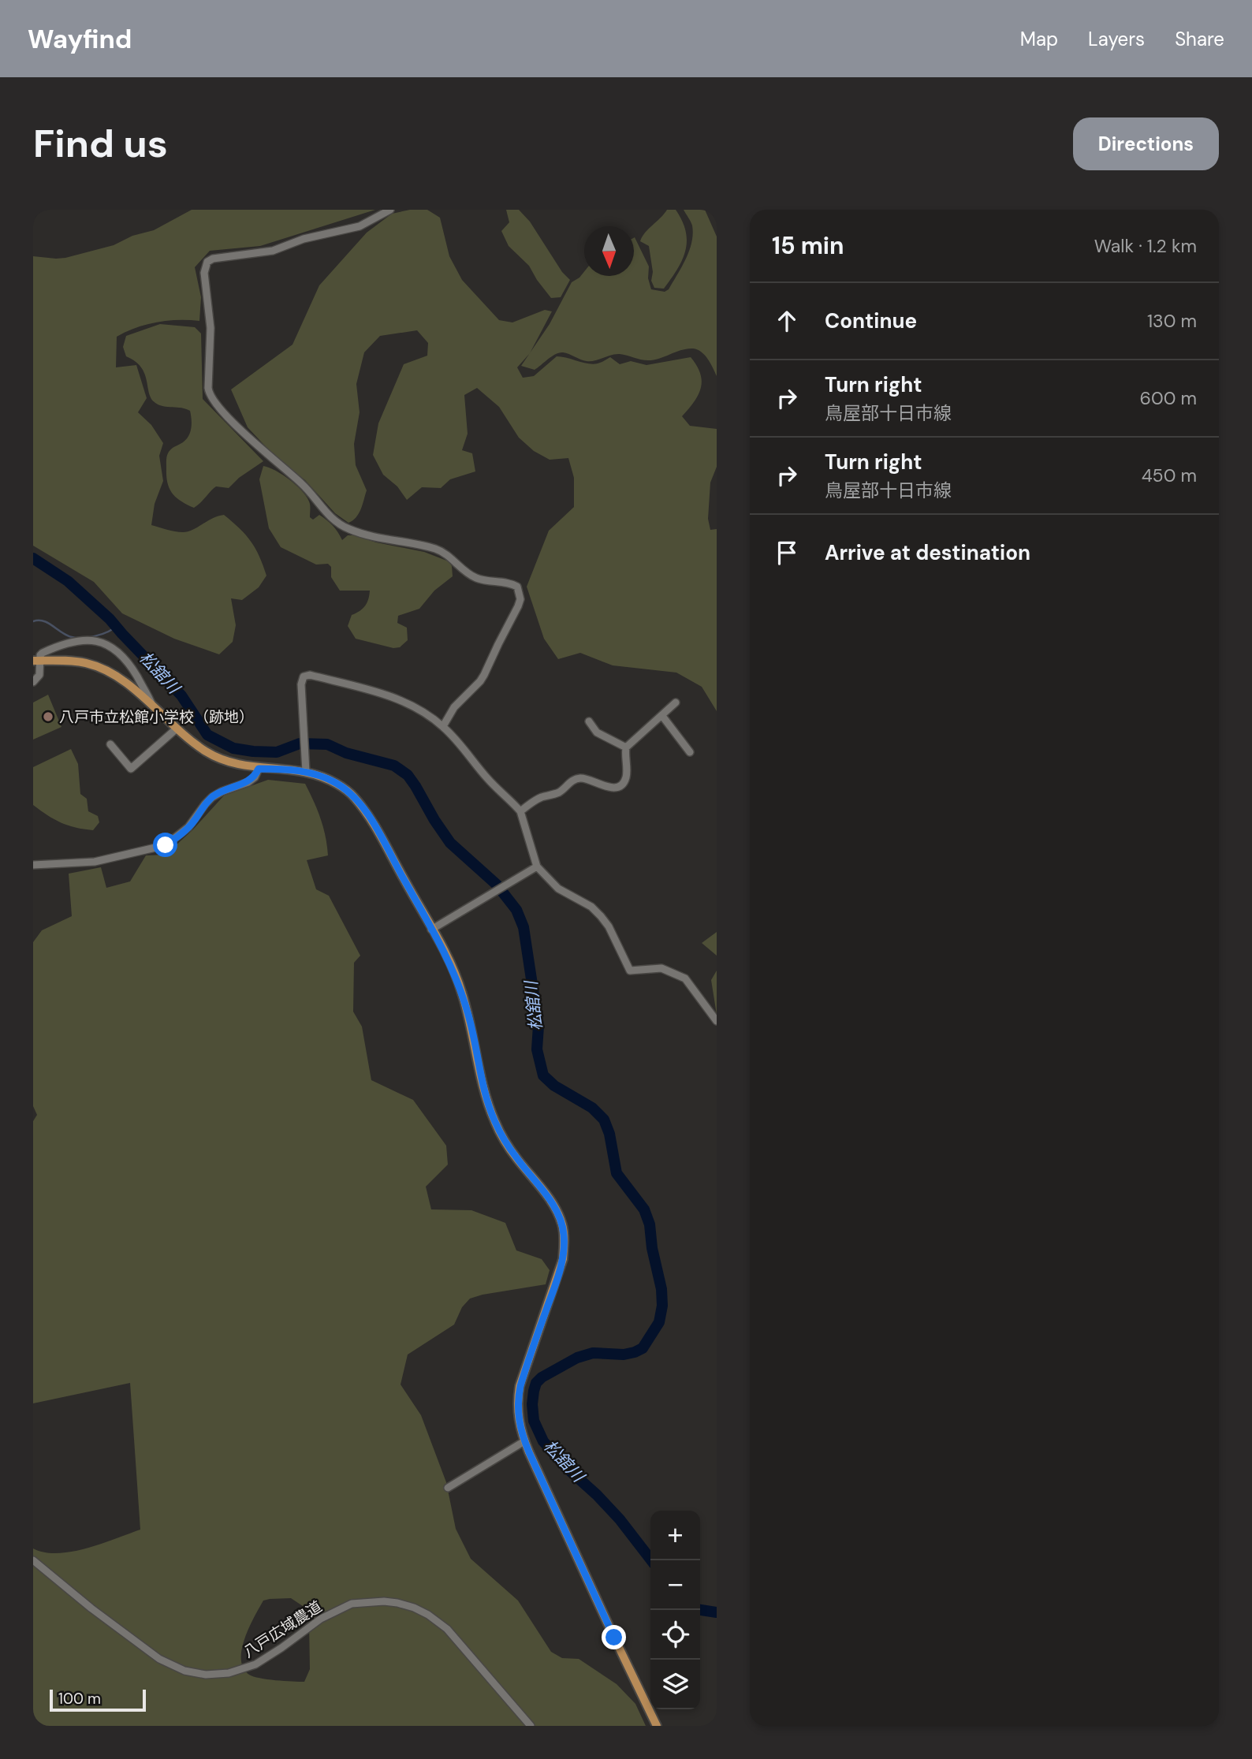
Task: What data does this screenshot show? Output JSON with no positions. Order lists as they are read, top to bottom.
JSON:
{
  "streets": {
    "street": ["八戸広域農道"]
  },
  "water": ["松舘川"],
  "places": ["八戸市立松館小学校（跡地）"],
  "scale_bar": "100 m",
  "north": "bottom",
  "page": {
    "header": "Wayfind",
    "nav": ["Map", "Layers", "Share"],
    "buttons": "Directions",
    "title": "Find us",
    "heading": ["15 min", "Walk · 1.2 km"],
    "list": [
      ["Continue", "130 m"],
      ["Turn right", "鳥屋部十日市線", "600 m"],
      ["Turn right", "鳥屋部十日市線", "450 m"],
      "Arrive at destination"
    ],
    "map_buttons": ["+", "−"],
    "scale": "100 m"
  }
}
